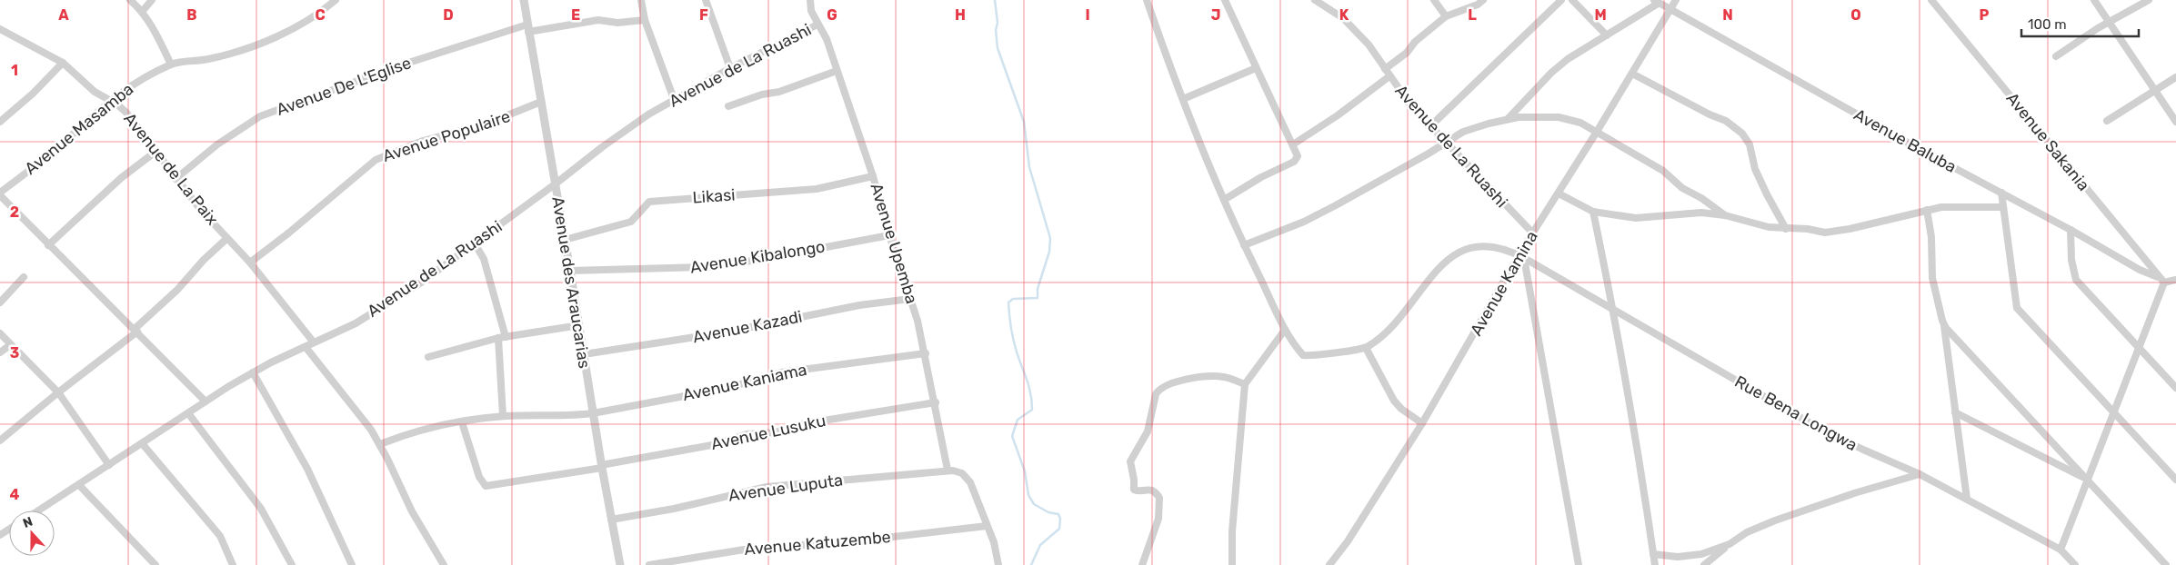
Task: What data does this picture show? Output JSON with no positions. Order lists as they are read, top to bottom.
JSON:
{
  "streets": {
    "street": [
      "Avenue de La Ruashi",
      "Avenue De L'Eglise",
      "Avenue Masamba",
      "Avenue Populaire",
      "Avenue Baluba",
      "Avenue Sakania",
      "Avenue de La Paix",
      "Likasi",
      "Avenue Upemba",
      "Avenue Kibalongo",
      "Avenue des Araucarias",
      "Avenue Kamina",
      "Avenue Kazadi",
      "Avenue Kaniama",
      "Rue Bena Longwa",
      "Avenue Lusuku",
      "Avenue Luputa",
      "Avenue Katuzembe"
    ]
  },
  "crossings": [
    ["Avenue de La Ruashi", "Avenue de La Paix"],
    ["Avenue de La Ruashi", "Avenue Upemba"],
    ["Avenue de La Ruashi", "Avenue des Araucarias"],
    ["Avenue de La Ruashi", "Avenue Kamina"],
    ["Avenue De L'Eglise", "Avenue de La Paix"],
    ["Avenue De L'Eglise", "Avenue des Araucarias"],
    ["Avenue Masamba", "Avenue de La Paix"],
    ["Avenue Populaire", "Avenue de La Paix"],
    ["Avenue Populaire", "Avenue des Araucarias"],
    ["Avenue Baluba", "Avenue Sakania"],
    ["Avenue Baluba", "Avenue Kamina"],
    ["Likasi", "Avenue Upemba"],
    ["Likasi", "Avenue des Araucarias"],
    ["Avenue Upemba", "Avenue Kibalongo"],
    ["Avenue Upemba", "Avenue Kazadi"],
    ["Avenue Upemba", "Avenue Kaniama"],
    ["Avenue Upemba", "Avenue Lusuku"],
    ["Avenue Upemba", "Avenue Luputa"],
    ["Avenue Kibalongo", "Avenue des Araucarias"],
    ["Avenue des Araucarias", "Avenue Kazadi"],
    ["Avenue des Araucarias", "Avenue Kaniama"],
    ["Avenue des Araucarias", "Avenue Lusuku"],
    ["Avenue des Araucarias", "Avenue Luputa"],
    ["Avenue Kamina", "Rue Bena Longwa"],
    ["Avenue Kaniama", "Avenue Lusuku"],
    ["Avenue Luputa", "Avenue Katuzembe"]
  ],
  "scale_bar": "100 m",
  "north": "top",
  "grid": {
    "columns": [
      "A",
      "B",
      "C",
      "D",
      "E",
      "F",
      "G",
      "H",
      "I",
      "J",
      "K",
      "L",
      "M",
      "N",
      "O",
      "P"
    ],
    "rows": [
      "1",
      "2",
      "3",
      "4"
    ]
  }
}
